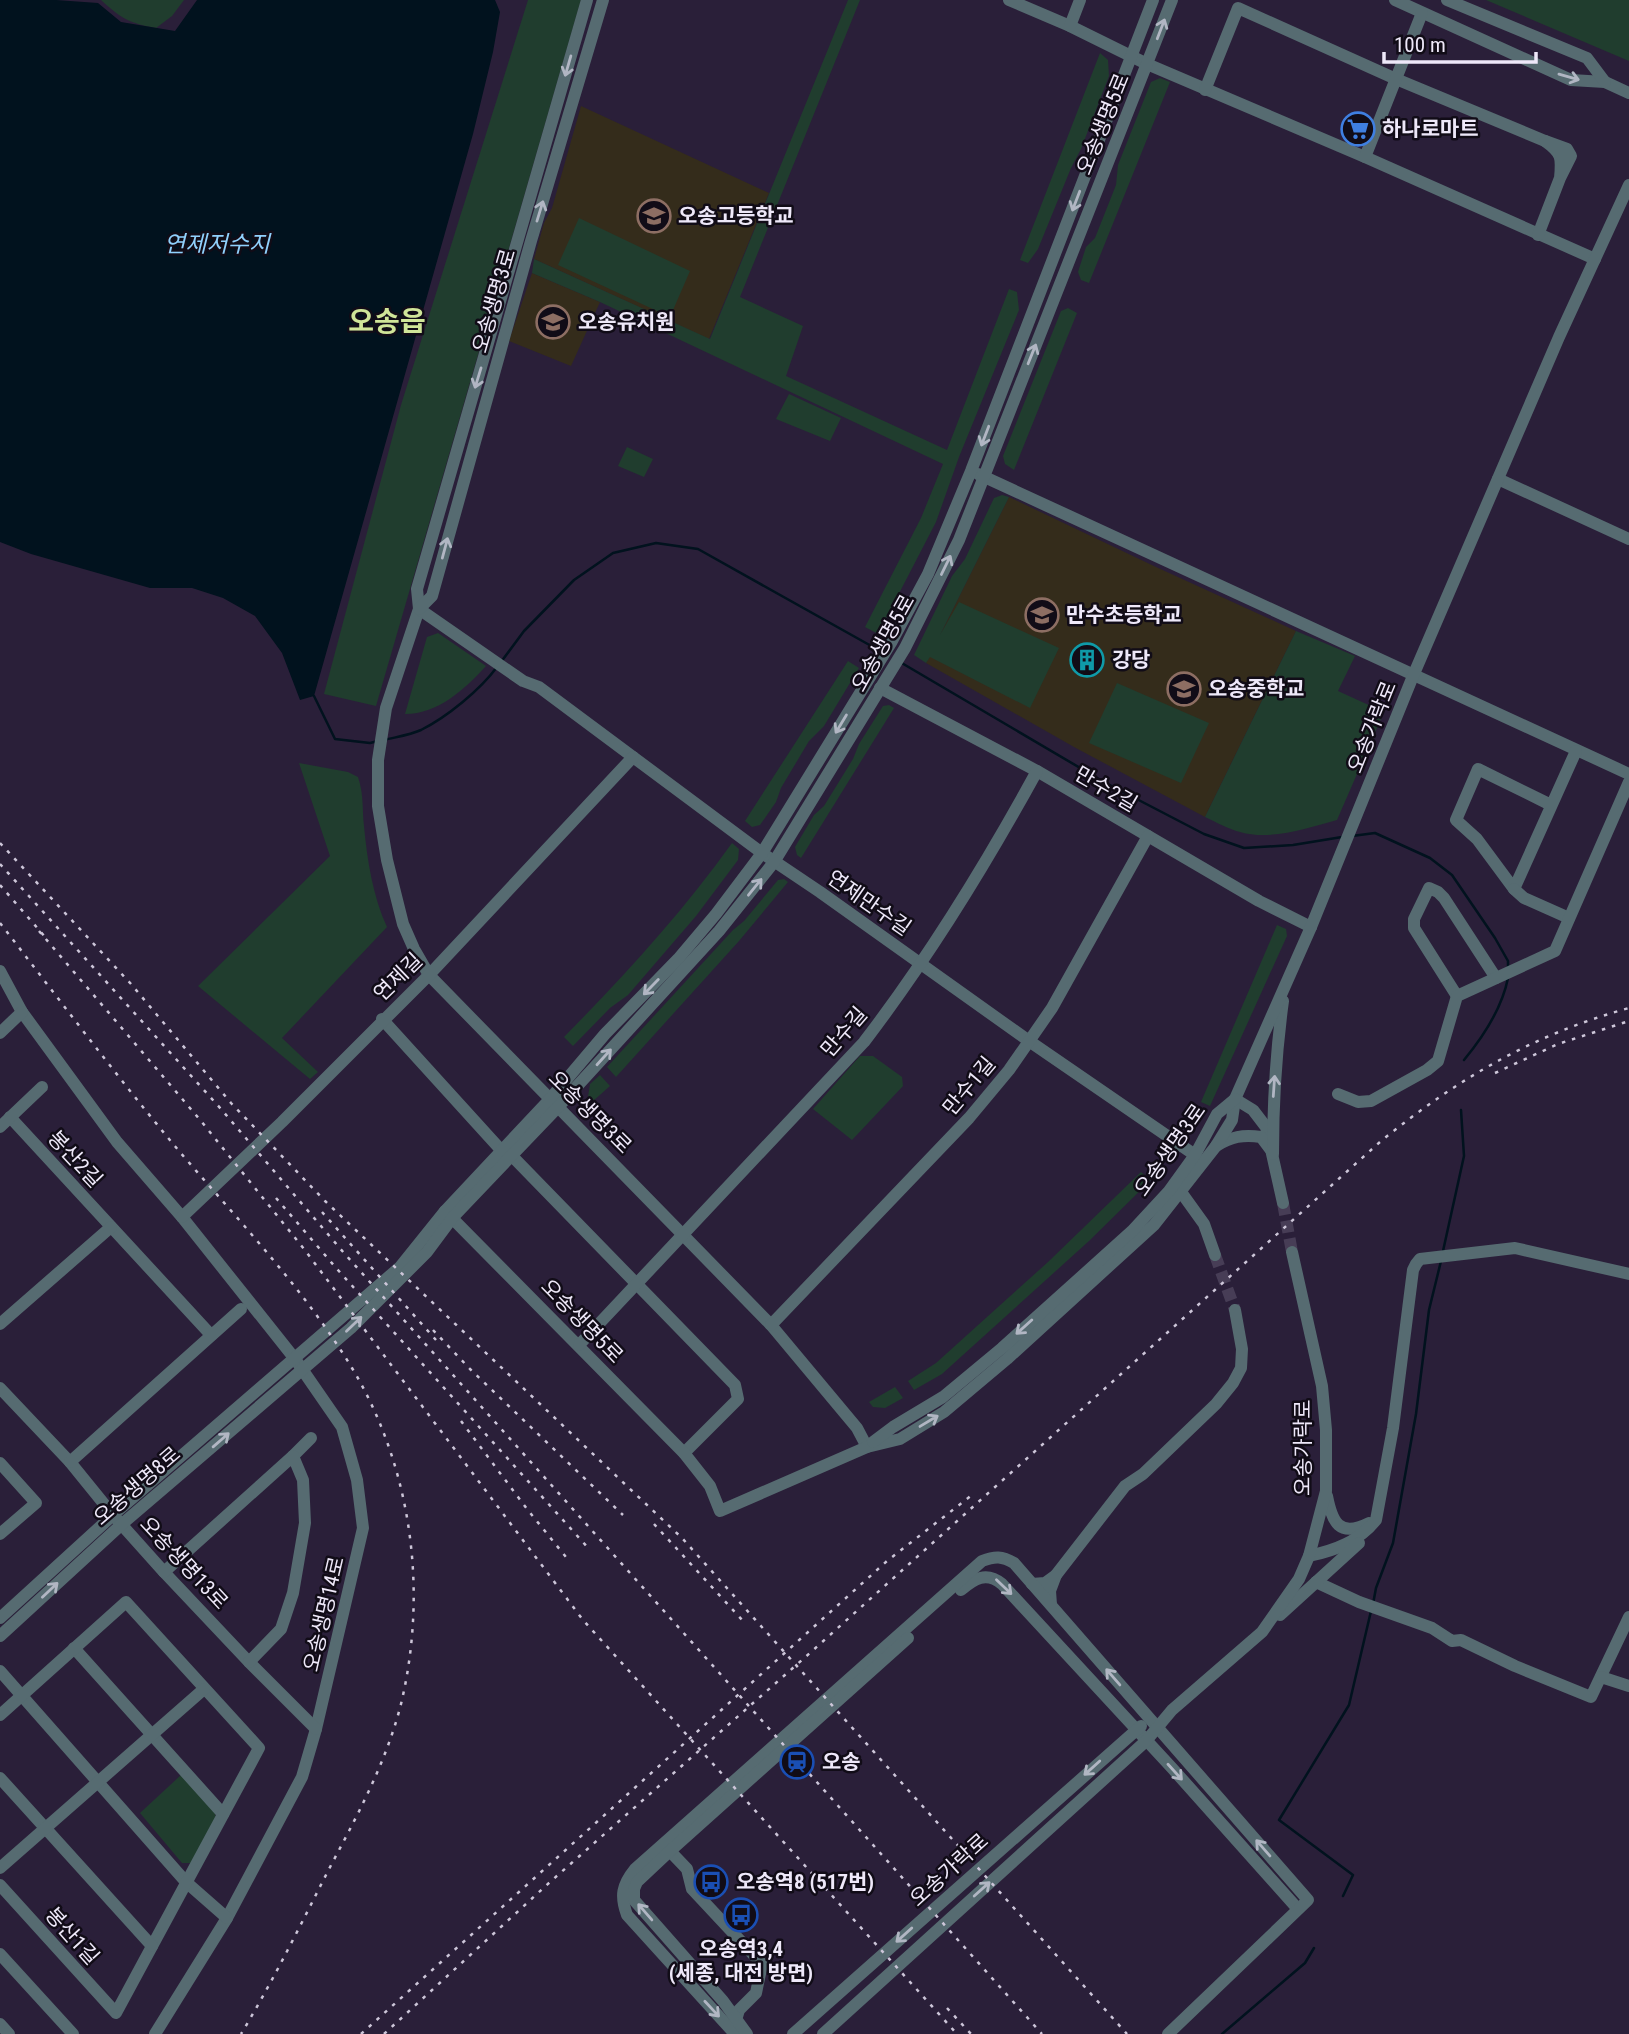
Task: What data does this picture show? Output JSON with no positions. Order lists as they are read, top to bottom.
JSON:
{
  "streets": {
    "street": [
      "오송생명5로",
      "오송생명3로",
      "오송가락로",
      "만수2길",
      "연제만수길",
      "연제길",
      "만수길",
      "만수1길",
      "봉산2길",
      "오송생명8로",
      "오송생명13로",
      "오송생명14로",
      "봉산1길"
    ]
  },
  "crossings": [
    ["오송생명5로", "오송생명3로"],
    ["오송생명5로", "만수2길"],
    ["오송생명5로", "연제만수길"],
    ["오송생명5로", "만수길"],
    ["오송생명5로", "오송생명8로"],
    ["오송생명3로", "오송가락로"],
    ["오송생명3로", "연제만수길"],
    ["오송생명3로", "연제길"],
    ["오송생명3로", "만수길"],
    ["오송생명3로", "만수1길"],
    ["오송가락로", "만수2길"],
    ["만수2길", "만수길"],
    ["만수2길", "만수1길"],
    ["연제만수길", "연제길"],
    ["연제만수길", "만수길"],
    ["연제만수길", "만수1길"],
    ["연제길", "오송생명14로"],
    ["오송생명8로", "오송생명13로"],
    ["오송생명8로", "오송생명14로"],
    ["오송생명13로", "오송생명14로"]
  ],
  "districts": ["오송읍"],
  "water": ["연제저수지"],
  "places": {
    "supermarket": ["하나로마트"],
    "school or university": [
      "오송고등학교",
      "오송유치원",
      "만수초등학교",
      "오송중학교"
    ],
    "building": ["강당"],
    "station": ["오송"],
    "bus stop": ["오송역8 (517번)", "오송역3,4 (세종, 대전 방면)"]
  },
  "scale_bar": "100 m"
}
